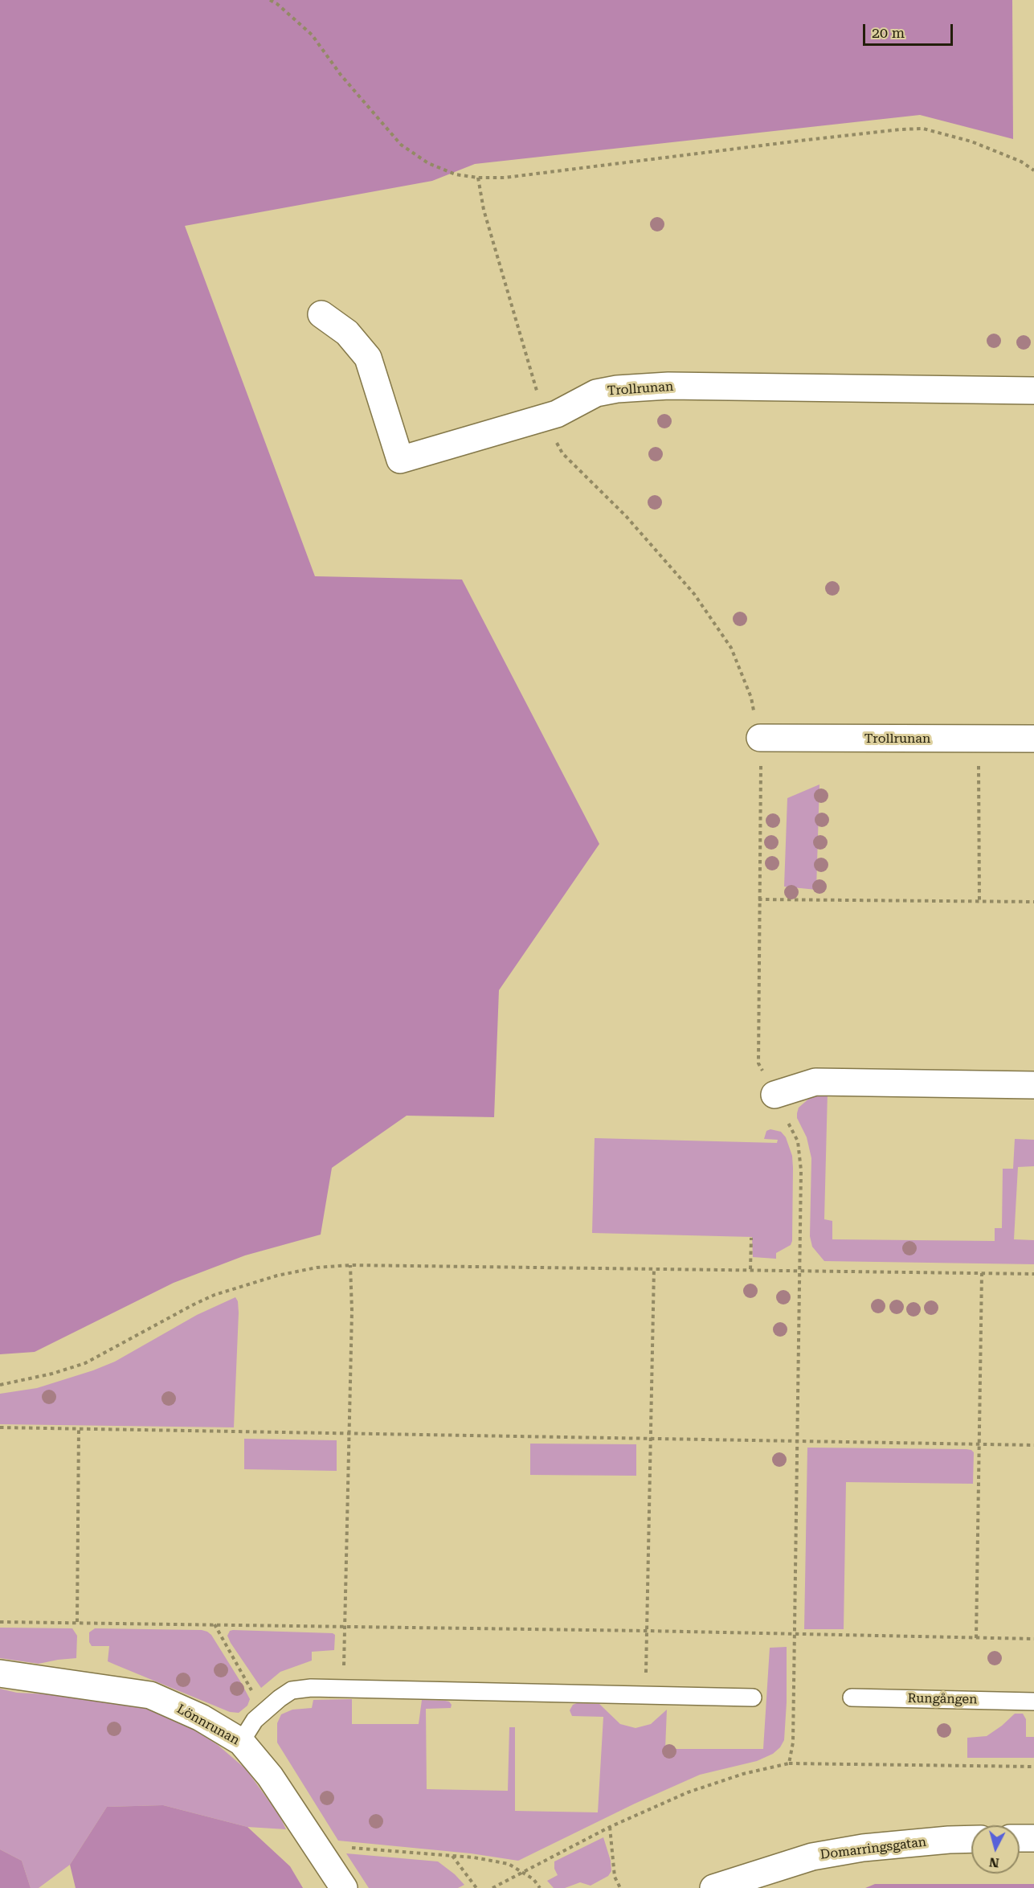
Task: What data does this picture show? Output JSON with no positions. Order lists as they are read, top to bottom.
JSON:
{
  "streets": {
    "street": ["Trollrunan", "Lönnrunan", "Domarringsgatan"],
    "lane": ["Rungången"]
  },
  "scale_bar": "20 m",
  "north": "bottom"
}
